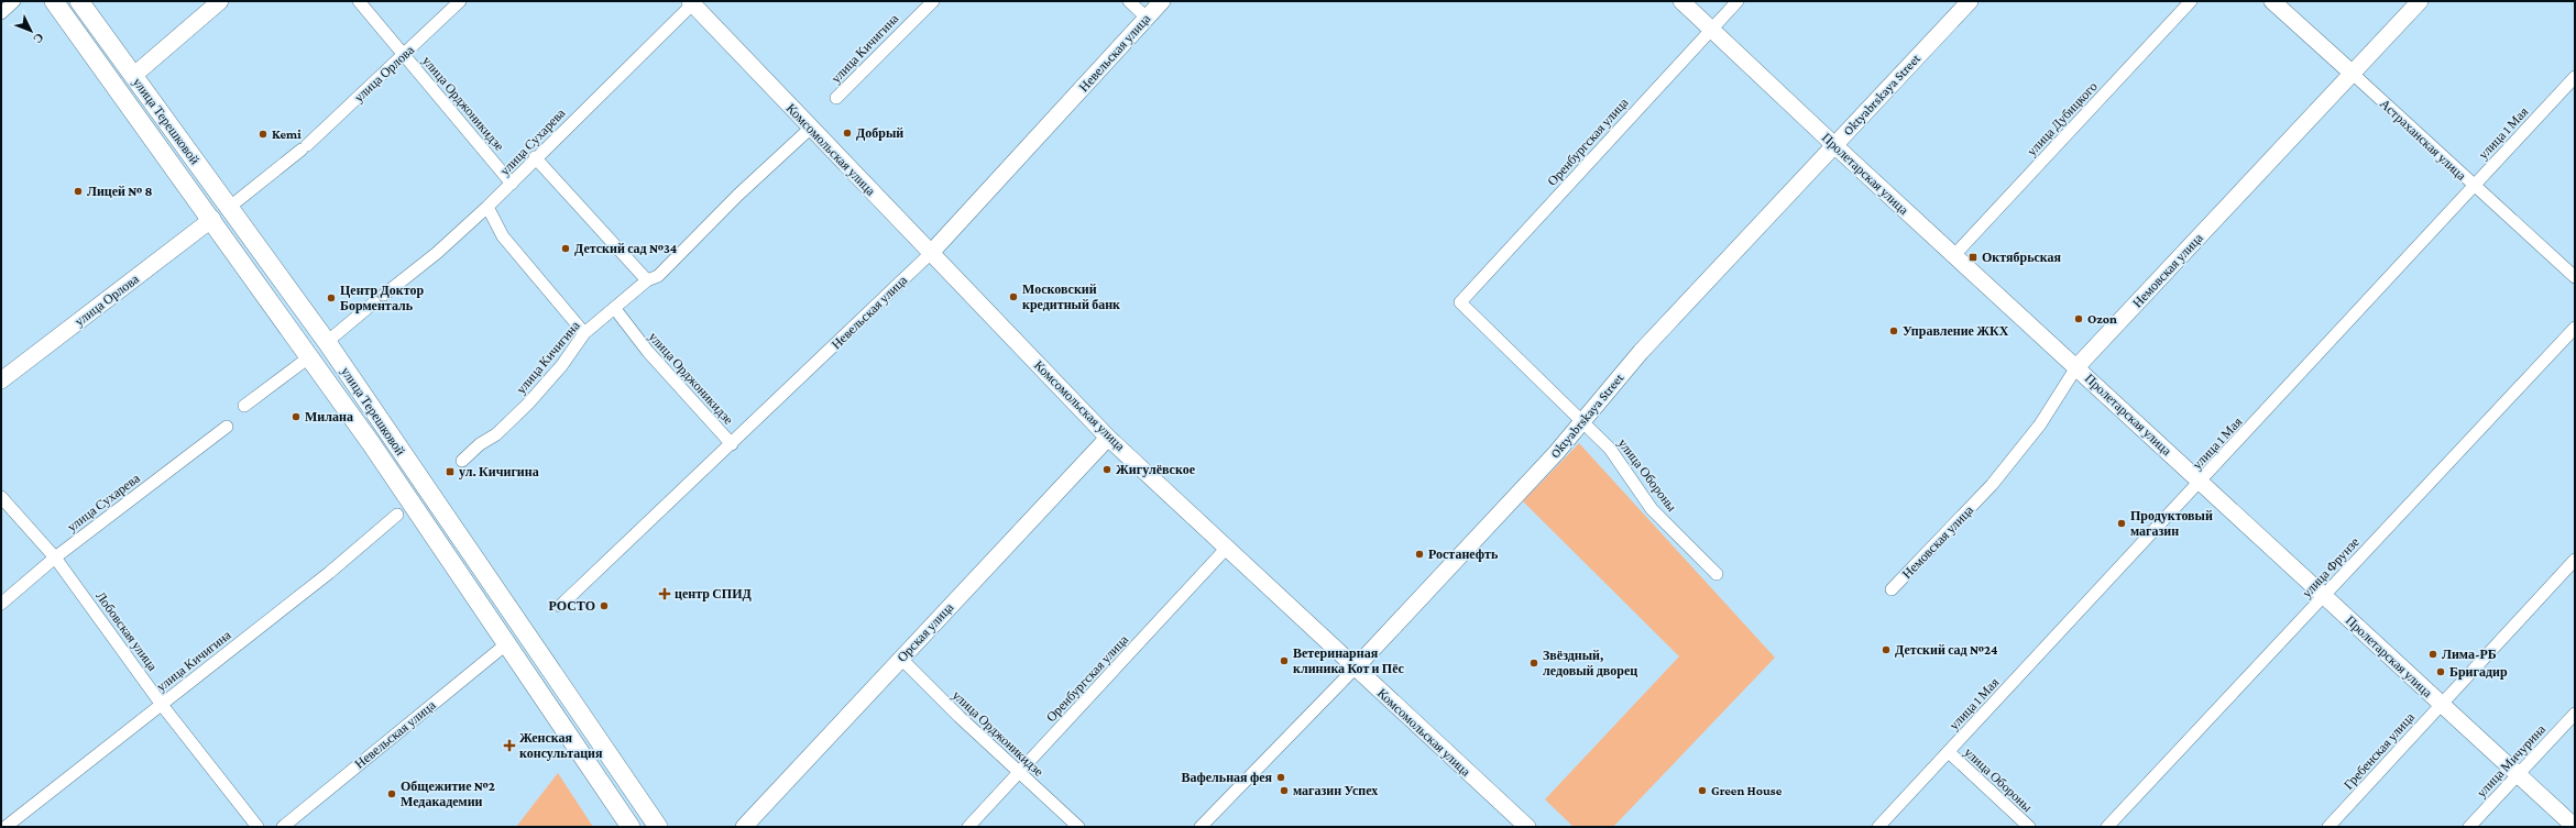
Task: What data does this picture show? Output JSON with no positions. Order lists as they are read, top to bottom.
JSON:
{
  "streets": {
    "main road": [
      "Невельская улица",
      "улица Орлова",
      "Oktyabrskaya Street",
      "улица Терешковой",
      "Астраханская улица",
      "Комсомольская улица",
      "Пролетарская улица",
      "Немовская улица",
      "Орская улица"
    ],
    "street": [
      "улица Кичигина",
      "улица Орджоникидзе",
      "улица Дубицкого",
      "улица 1 Мая",
      "улица Сухарева",
      "Оренбургская улица",
      "улица Обороны",
      "улица Фрунзе",
      "Лобовская улица",
      "Гребенская улица",
      "улица Мичурина"
    ]
  },
  "crossings": [
    ["улица Кичигина", "улица Орджоникидзе"],
    ["улица Кичигина", "Комсомольская улица"],
    ["улица Кичигина", "Лобовская улица"],
    ["Невельская улица", "улица Орджоникидзе"],
    ["Невельская улица", "улица Терешковой"],
    ["Невельская улица", "Комсомольская улица"],
    ["улица Орлова", "улица Орджоникидзе"],
    ["улица Орлова", "улица Терешковой"],
    ["Oktyabrskaya Street", "Комсомольская улица"],
    ["Oktyabrskaya Street", "Пролетарская улица"],
    ["Oktyabrskaya Street", "улица Обороны"],
    ["улица Орджоникидзе", "улица Сухарева"],
    ["улица Орджоникидзе", "Оренбургская улица"],
    ["улица Орджоникидзе", "Орская улица"],
    ["улица Дубицкого", "Пролетарская улица"],
    ["улица 1 Мая", "Астраханская улица"],
    ["улица 1 Мая", "Пролетарская улица"],
    ["улица 1 Мая", "улица Обороны"],
    ["Астраханская улица", "Немовская улица"],
    ["улица Сухарева", "Комсомольская улица"],
    ["улица Сухарева", "Лобовская улица"],
    ["Оренбургская улица", "Комсомольская улица"],
    ["Оренбургская улица", "Пролетарская улица"],
    ["Оренбургская улица", "улица Обороны"],
    ["Комсомольская улица", "Орская улица"],
    ["Пролетарская улица", "Немовская улица"],
    ["Пролетарская улица", "улица Фрунзе"],
    ["Пролетарская улица", "Гребенская улица"],
    ["Пролетарская улица", "улица Мичурина"]
  ],
  "places": {
    "other": [
      "Добрый",
      "Kemi",
      "Лицей № 8",
      "Детский сад №34",
      "Московский кредитный банк",
      "Центр Доктор Борменталь",
      "Ozon",
      "Управление ЖКХ",
      "Милана",
      "Жигулёвское",
      "Продуктовый магазин",
      "Ростанефть",
      "РОСТО",
      "Детский сад №24",
      "Лима-РБ",
      "Ветеринарная клиника Кот и Пёс",
      "Звёздный, ледовый дворец",
      "Бригадир",
      "Вафельная фея",
      "магазин Успех",
      "Green House",
      "Общежитие №2 Медакадемии"
    ],
    "transit": ["Октябрьская", "ул. Кичигина"],
    "health": ["центр СПИД", "Женская консультация"]
  },
  "north": "bottom right"
}
